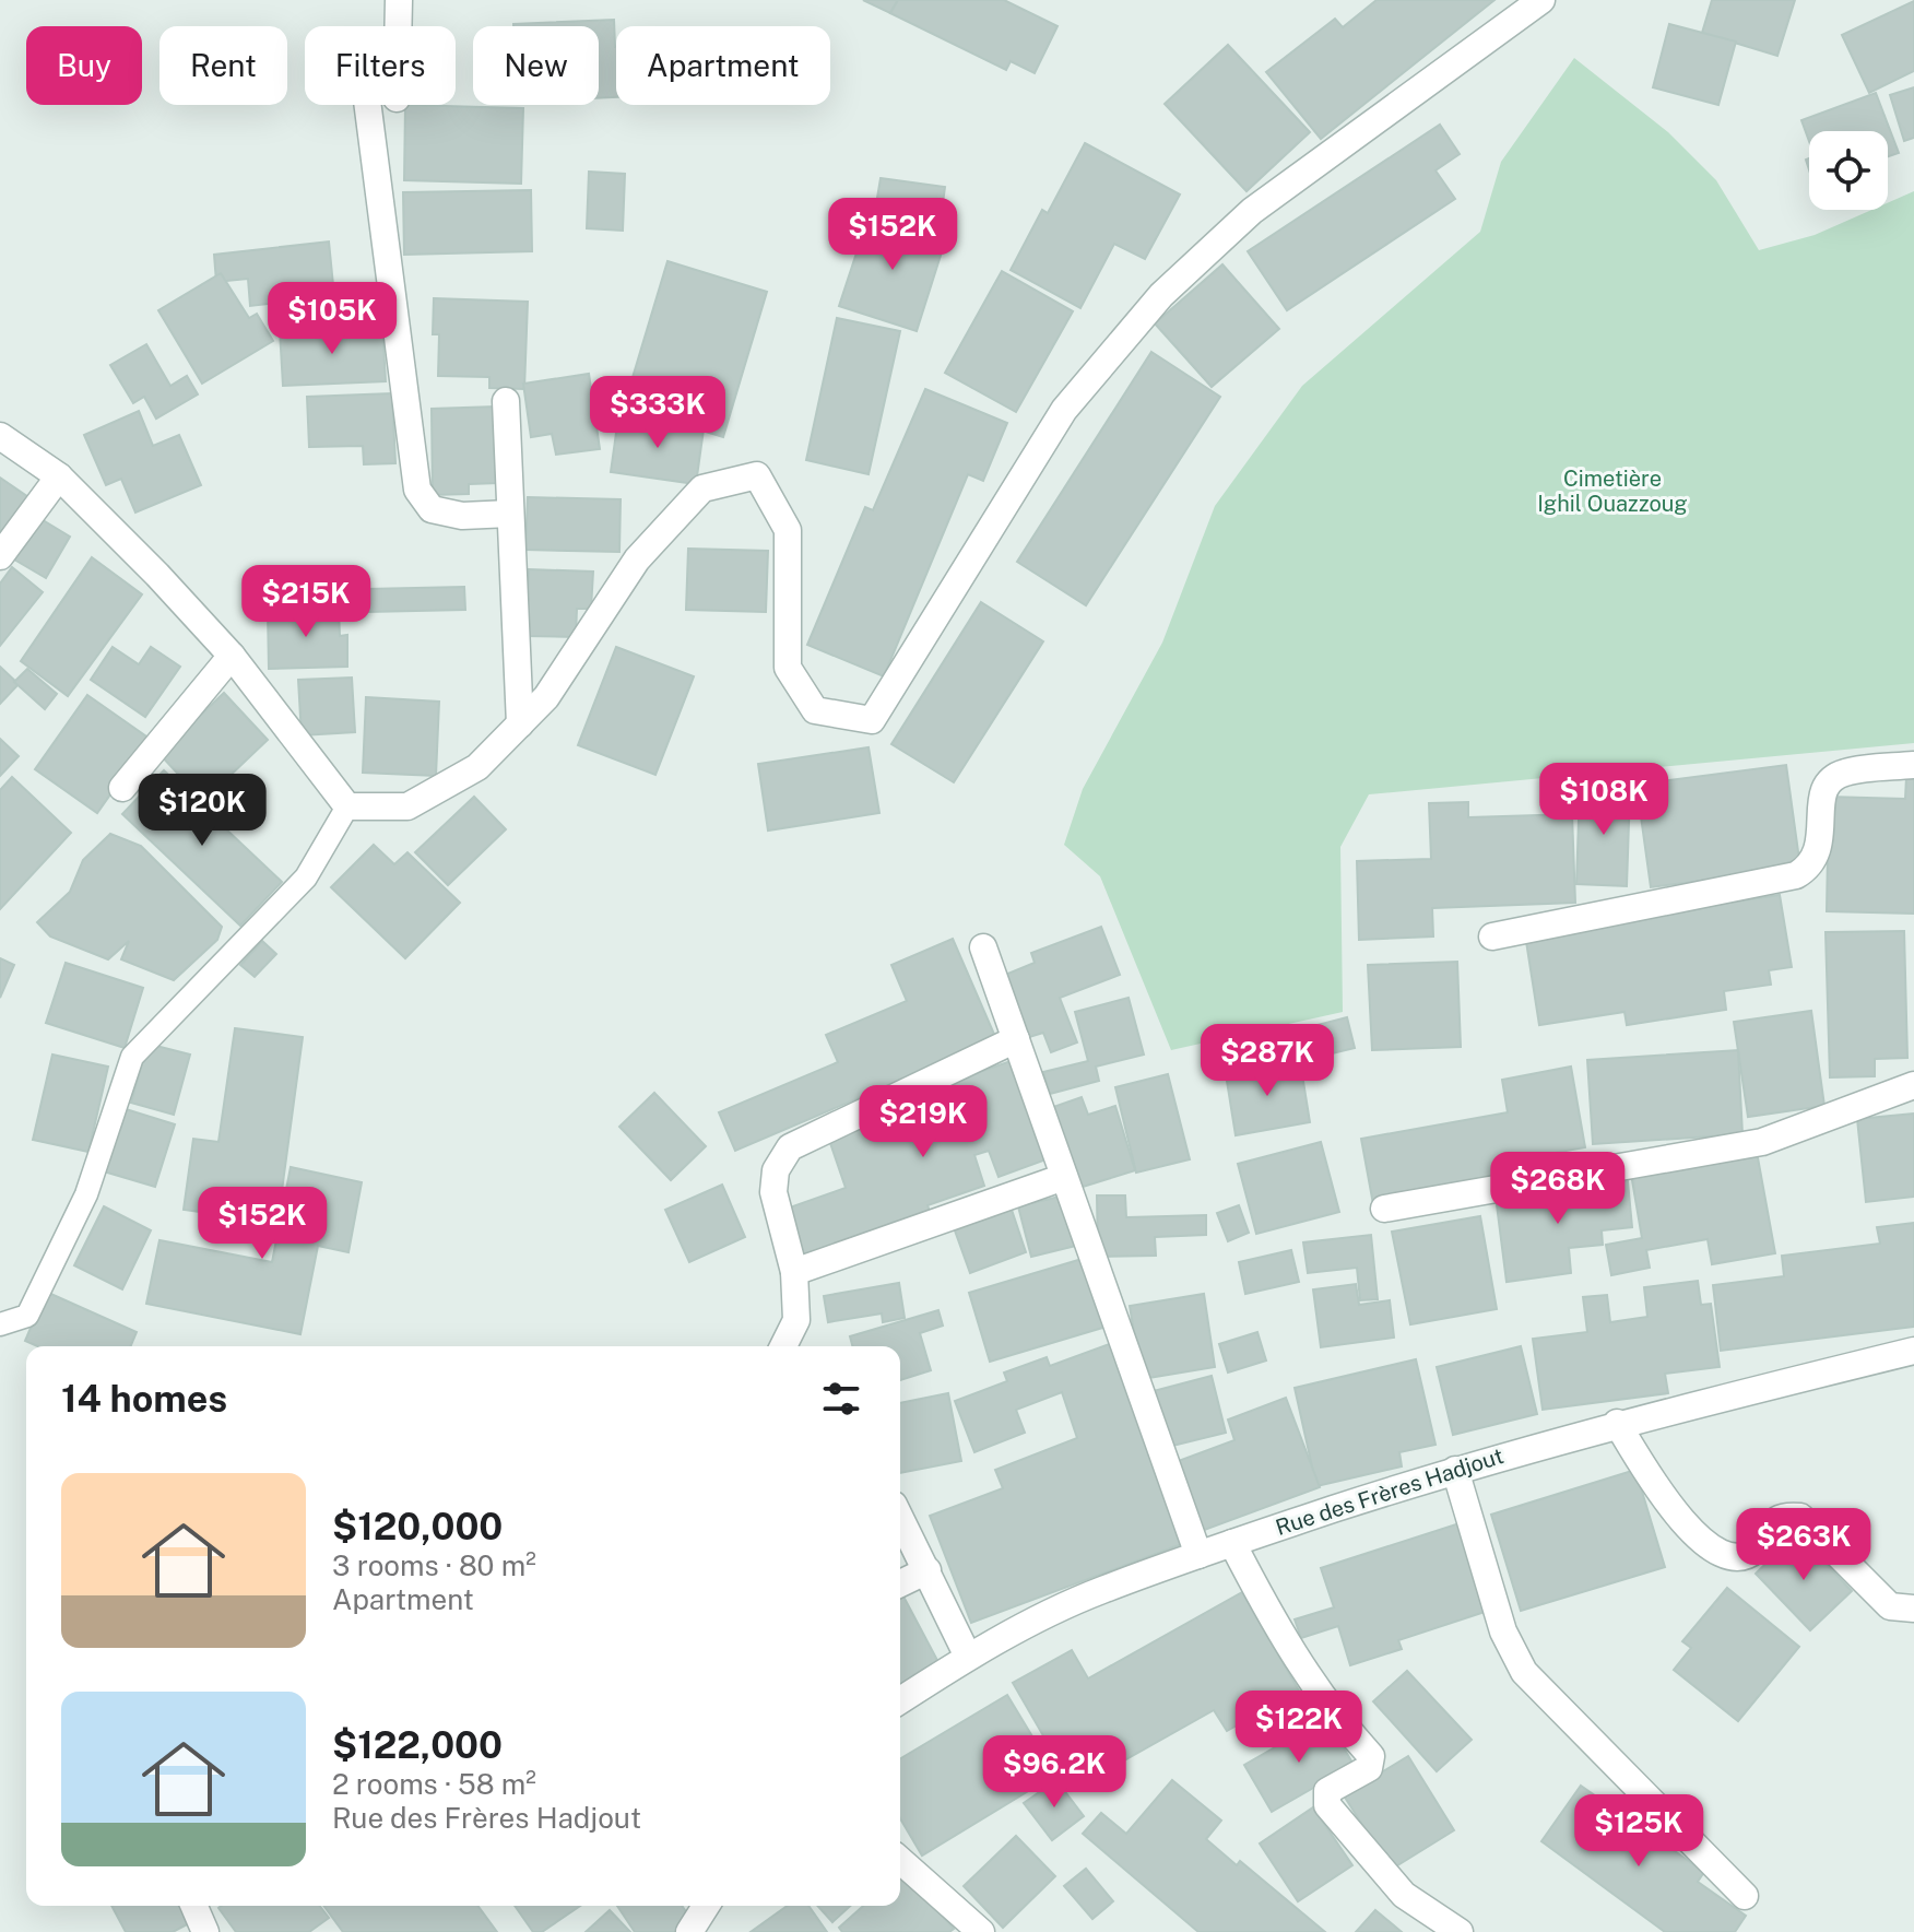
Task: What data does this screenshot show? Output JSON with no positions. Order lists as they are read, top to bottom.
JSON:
{
  "streets": {
    "street": ["Rue des Frères Hadjout"]
  },
  "parks": ["Cimetière Ighil Ouazzoug"],
  "page": {
    "chip": [
      "Buy",
      "Rent",
      "Filters",
      "New",
      "Apartment"
    ],
    "price": [
      "$152K",
      "$105K",
      "$333K",
      "$215K",
      "$108K",
      "$120K",
      "$287K",
      "$219K",
      "$268K",
      "$152K",
      "$263K",
      "$122K",
      "$96.2K",
      "$125K"
    ],
    "heading": "14 homes",
    "list": [
      {
        "name": "$120,000",
        "note": "3 rooms · 80 m² · Apartment"
      },
      {
        "name": "$122,000",
        "note": "2 rooms · 58 m² · Rue des Frères Hadjout"
      }
    ]
  }
}
